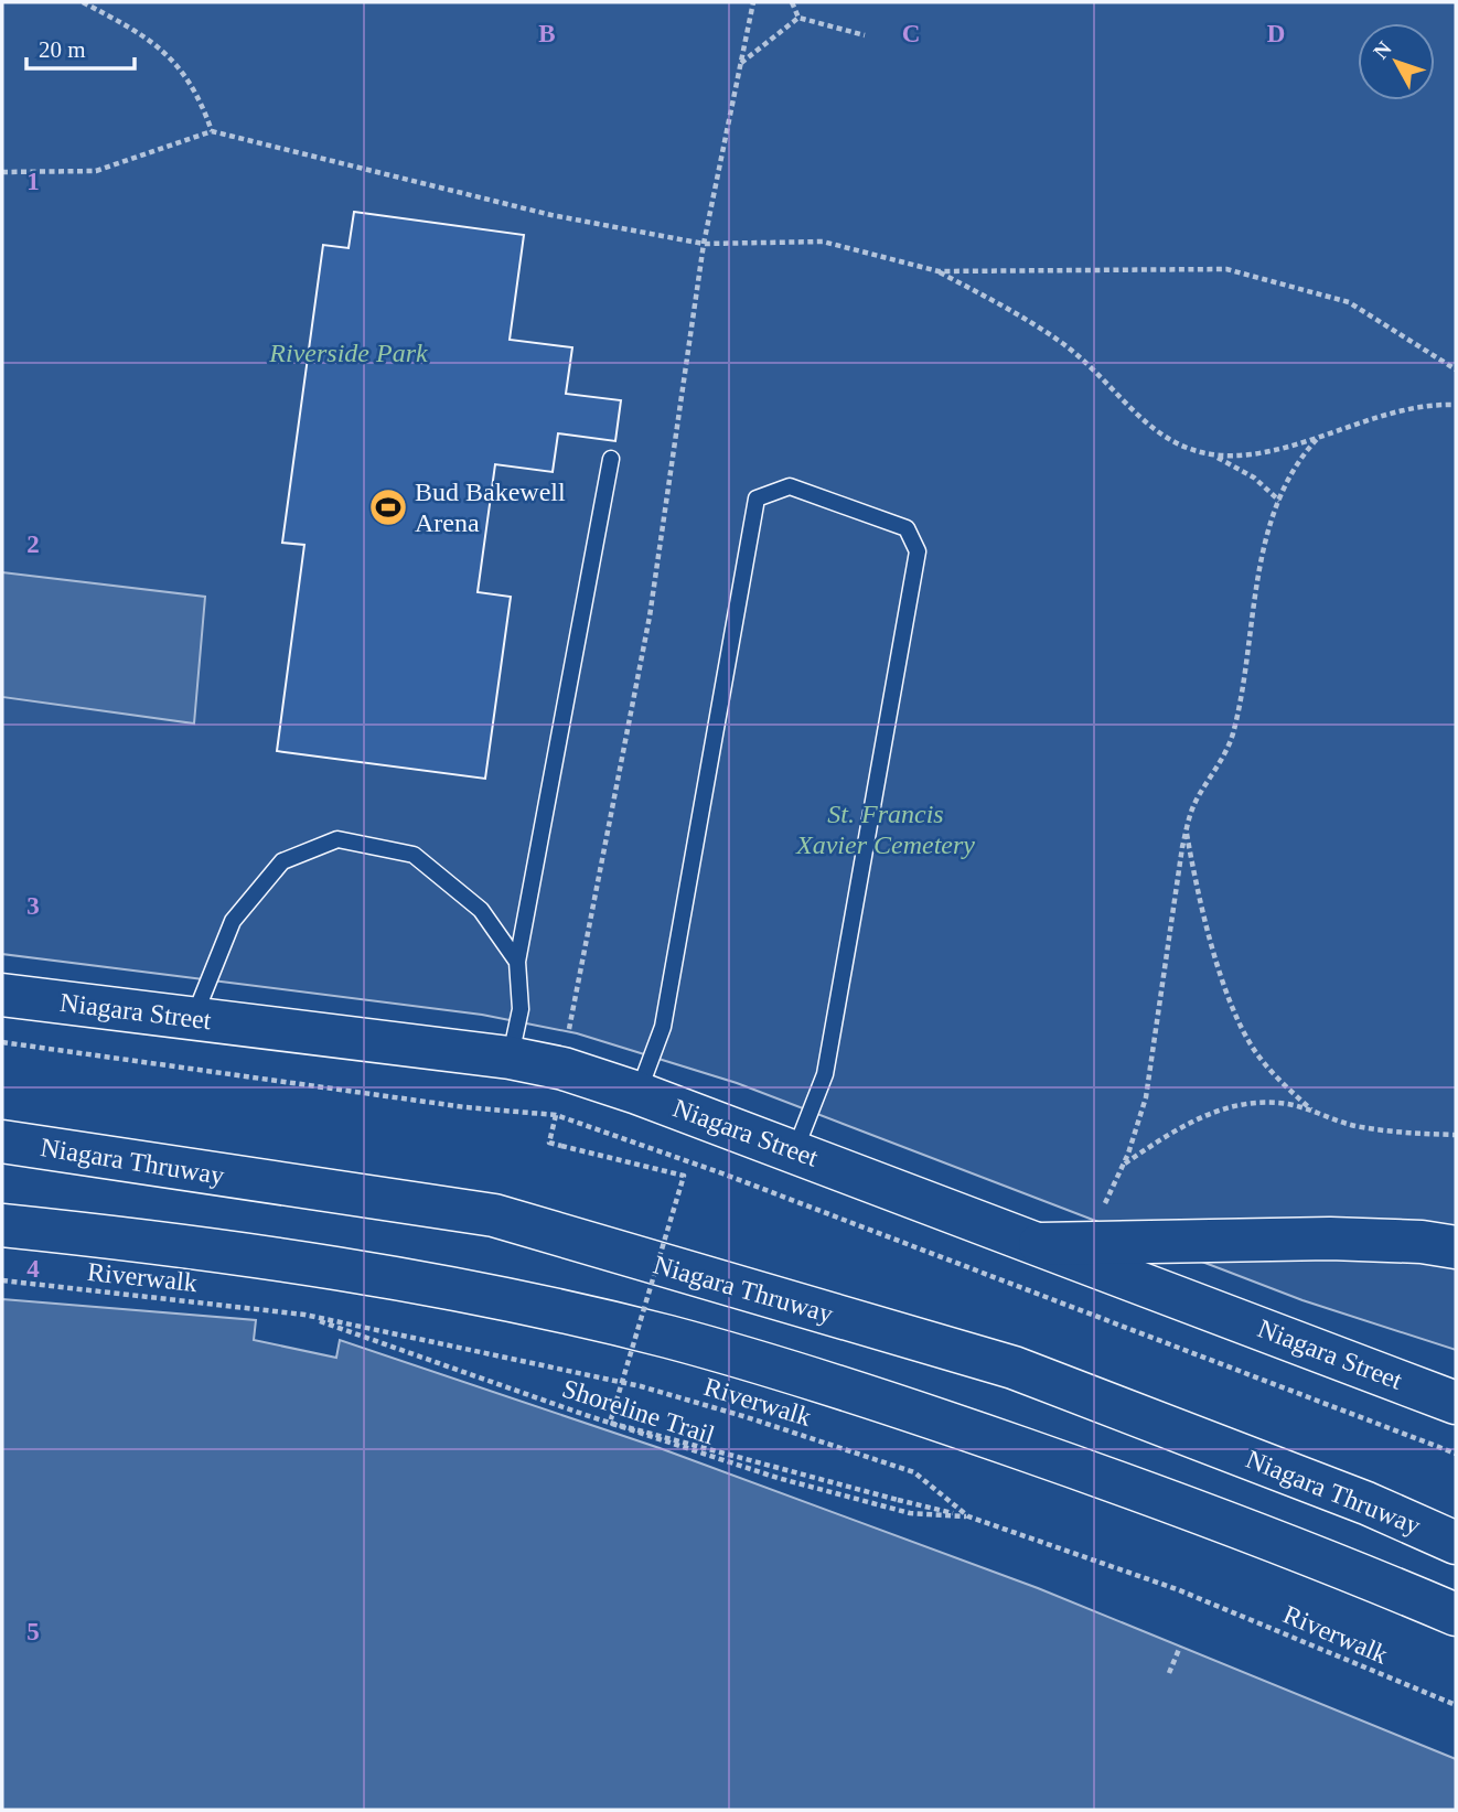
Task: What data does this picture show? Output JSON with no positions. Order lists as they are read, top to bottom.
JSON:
{
  "streets": {
    "main road": ["Niagara Street", "Niagara Thruway"],
    "path": ["Riverwalk", "Shoreline Trail"]
  },
  "crossings": [
    ["Riverwalk", "Shoreline Trail"]
  ],
  "parks": ["Riverside Park", "St. Francis Xavier Cemetery"],
  "places": {
    "sports": ["Bud Bakewell Arena"]
  },
  "scale_bar": "20 m",
  "north": "top left",
  "grid": {
    "columns": ["B", "C", "D"],
    "rows": [
      "1",
      "2",
      "3",
      "4",
      "5"
    ]
  }
}
